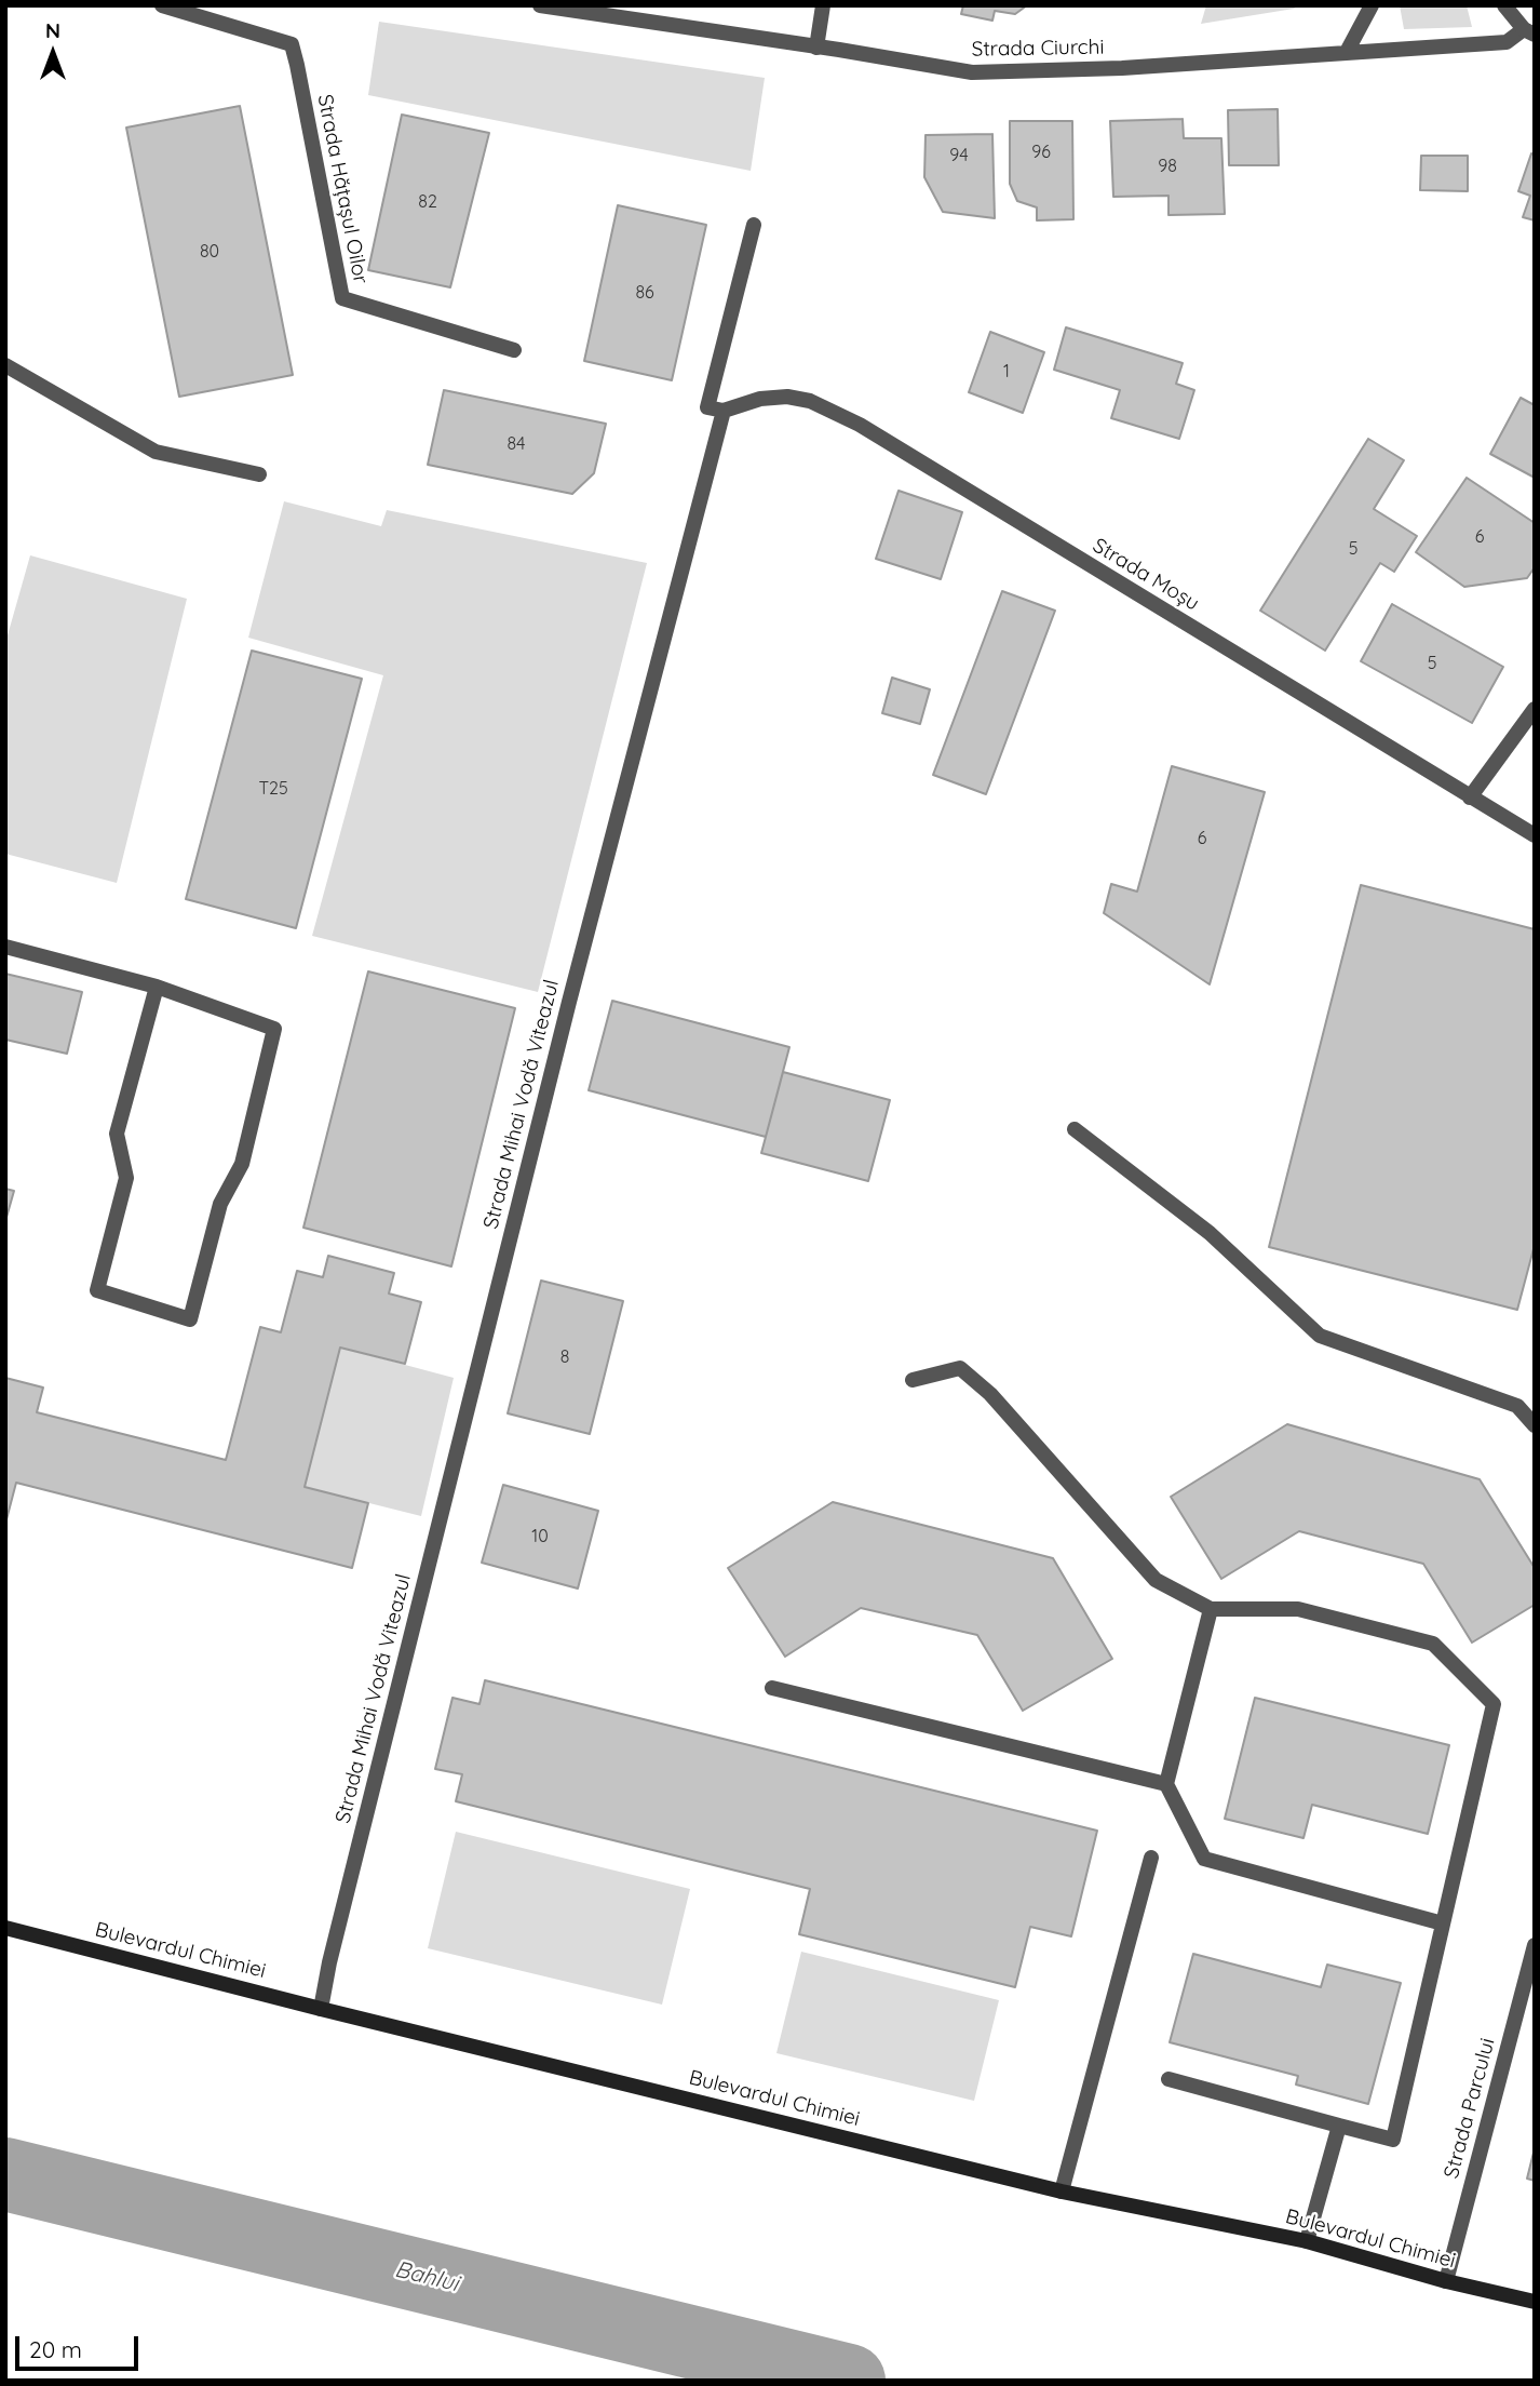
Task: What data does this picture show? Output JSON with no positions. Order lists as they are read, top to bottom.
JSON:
{
  "streets": {
    "main road": ["Bulevardul Chimiei"],
    "street": [
      "Strada Ciurchi",
      "Strada Hățașul Oilor",
      "Strada Moșu",
      "Strada Mihai Vodă Viteazul",
      "Strada Parcului"
    ]
  },
  "crossings": [
    ["Strada Moșu", "Strada Mihai Vodă Viteazul"],
    ["Strada Mihai Vodă Viteazul", "Bulevardul Chimiei"],
    ["Bulevardul Chimiei", "Strada Parcului"]
  ],
  "water": ["Bahlui"],
  "house_numbers": [
    "96",
    "94",
    "98",
    "82",
    "80",
    "86",
    "1",
    "84",
    "6",
    "5",
    "5",
    "T25",
    "6",
    "8",
    "10"
  ],
  "scale_bar": "20 m",
  "north": "top"
}
